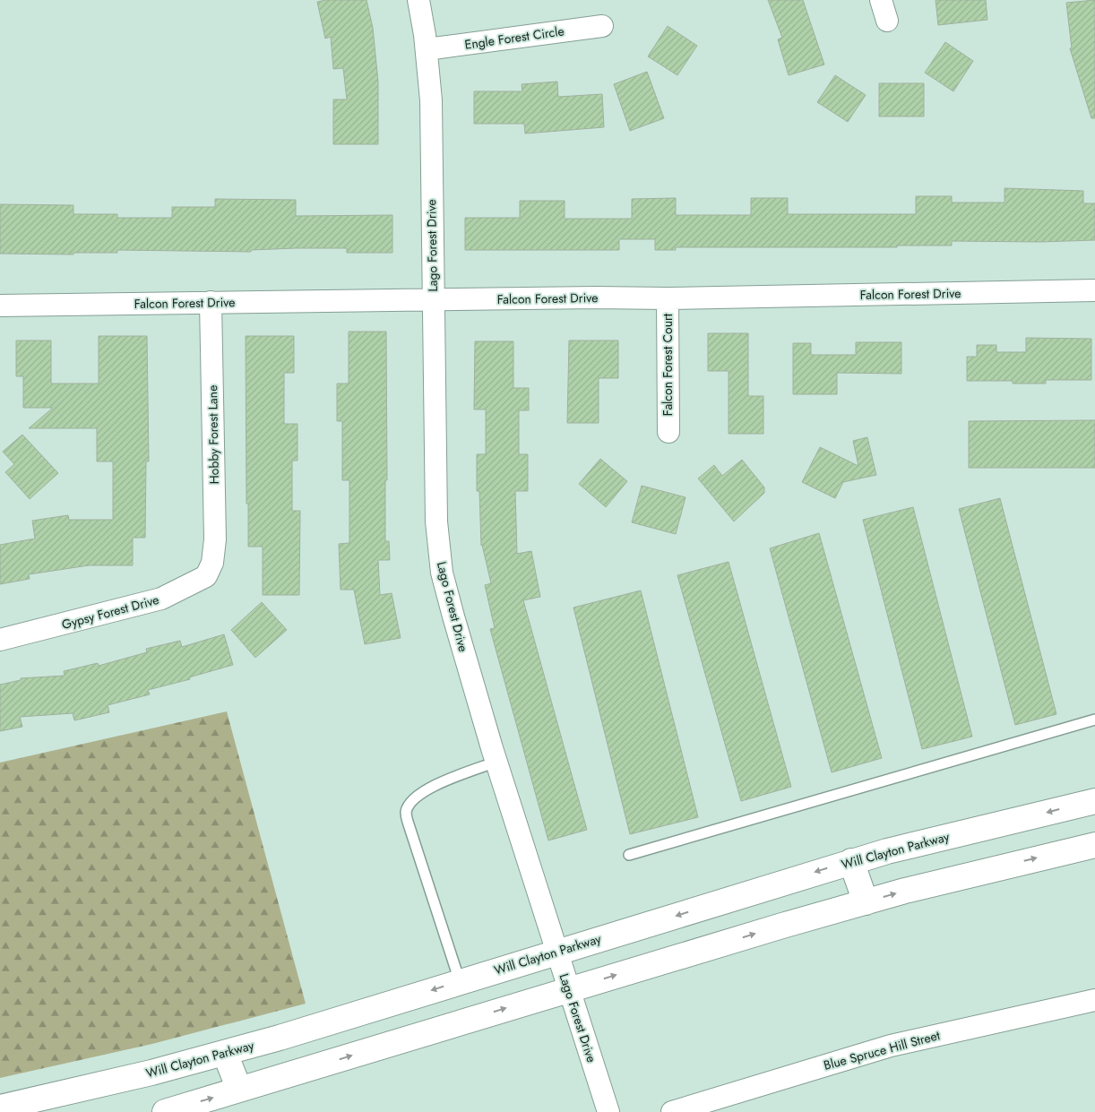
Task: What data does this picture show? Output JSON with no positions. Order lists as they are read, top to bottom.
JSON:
{
  "streets": {
    "main road": ["Will Clayton Parkway"],
    "street": [
      "Engle Forest Circle",
      "Lago Forest Drive",
      "Falcon Forest Drive",
      "Falcon Forest Court",
      "Hobby Forest Lane",
      "Gypsy Forest Drive",
      "Blue Spruce Hill Street"
    ]
  },
  "crossings": [
    ["Engle Forest Circle", "Lago Forest Drive"],
    ["Lago Forest Drive", "Falcon Forest Drive"],
    ["Lago Forest Drive", "Will Clayton Parkway"],
    ["Falcon Forest Drive", "Falcon Forest Court"],
    ["Falcon Forest Drive", "Hobby Forest Lane"],
    ["Hobby Forest Lane", "Gypsy Forest Drive"]
  ]
}
